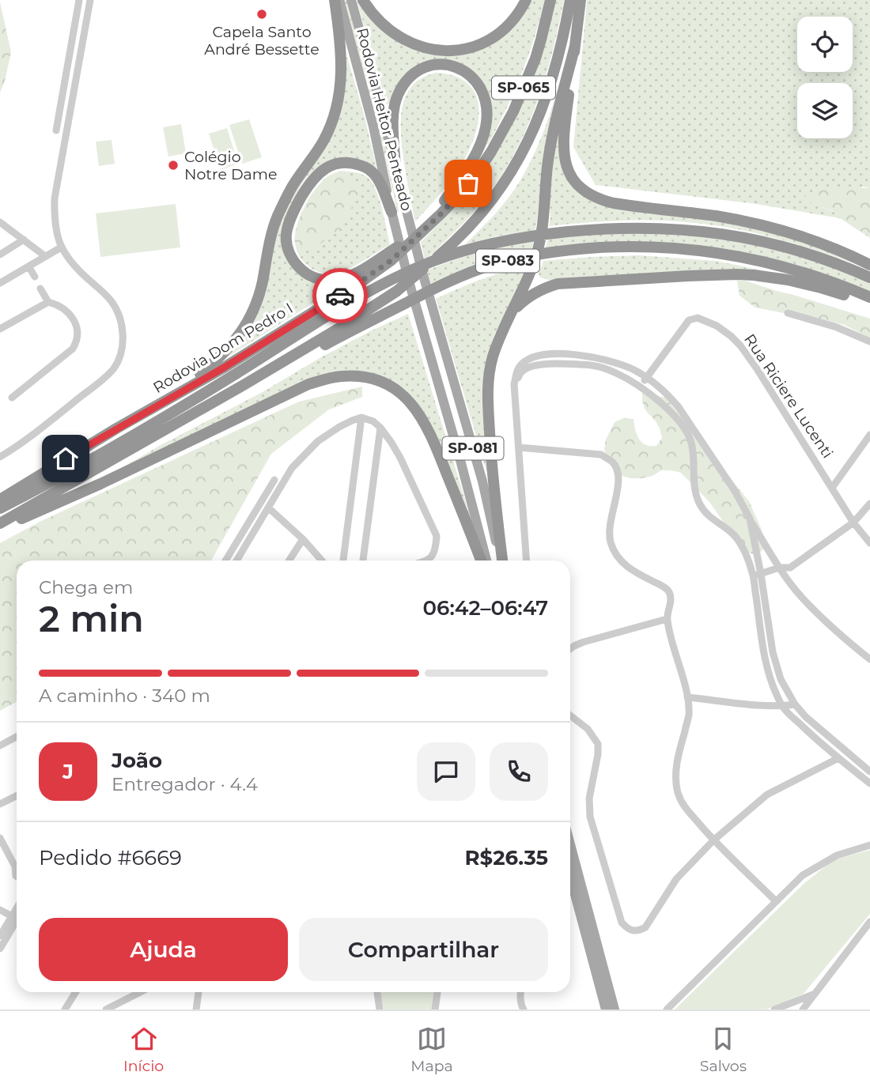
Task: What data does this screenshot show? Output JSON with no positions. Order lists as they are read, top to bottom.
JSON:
{
  "streets": {
    "highway": ["SP-065", "SP-083", "Rodovia Dom Pedro I"],
    "main road": ["Rodovia Heitor Penteado", "SP-081"],
    "street": ["Rua Riciere Lucenti"]
  },
  "crossings": [
    ["SP-065", "SP-083"]
  ],
  "places": ["Capela Santo André Bessette", "Colégio Notre Dame"],
  "page": {
    "heading": ["2 min", "Chega em", "06:42–06:47"],
    "panel": [
      "João",
      "Entregador · 4.4",
      "Pedido #6669",
      "R$26.35"
    ],
    "bar": "A caminho · 340 m",
    "round": "J",
    "buttons": ["Ajuda", "Compartilhar"],
    "tabs": ["Início", "Mapa", "Salvos"]
  }
}
